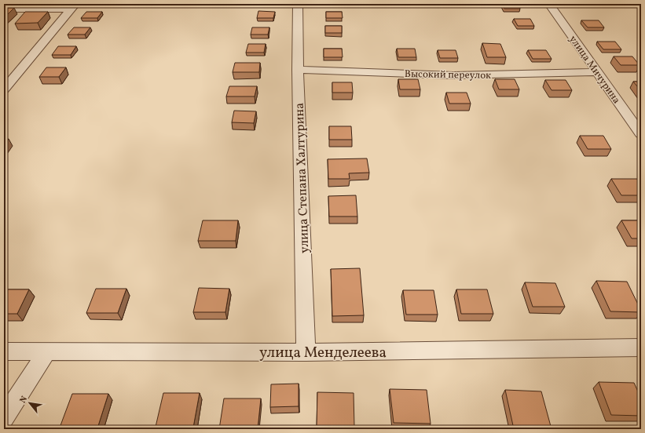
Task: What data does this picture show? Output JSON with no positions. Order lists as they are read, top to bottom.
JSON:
{
  "streets": {
    "street": [
      "улица Мичурина",
      "Высокий переулок",
      "улица Степана Халтурина",
      "улица Менделеева"
    ]
  },
  "crossings": [
    ["улица Мичурина", "Высокий переулок"],
    ["Высокий переулок", "улица Степана Халтурина"],
    ["улица Степана Халтурина", "улица Менделеева"]
  ],
  "north": "top left"
}
